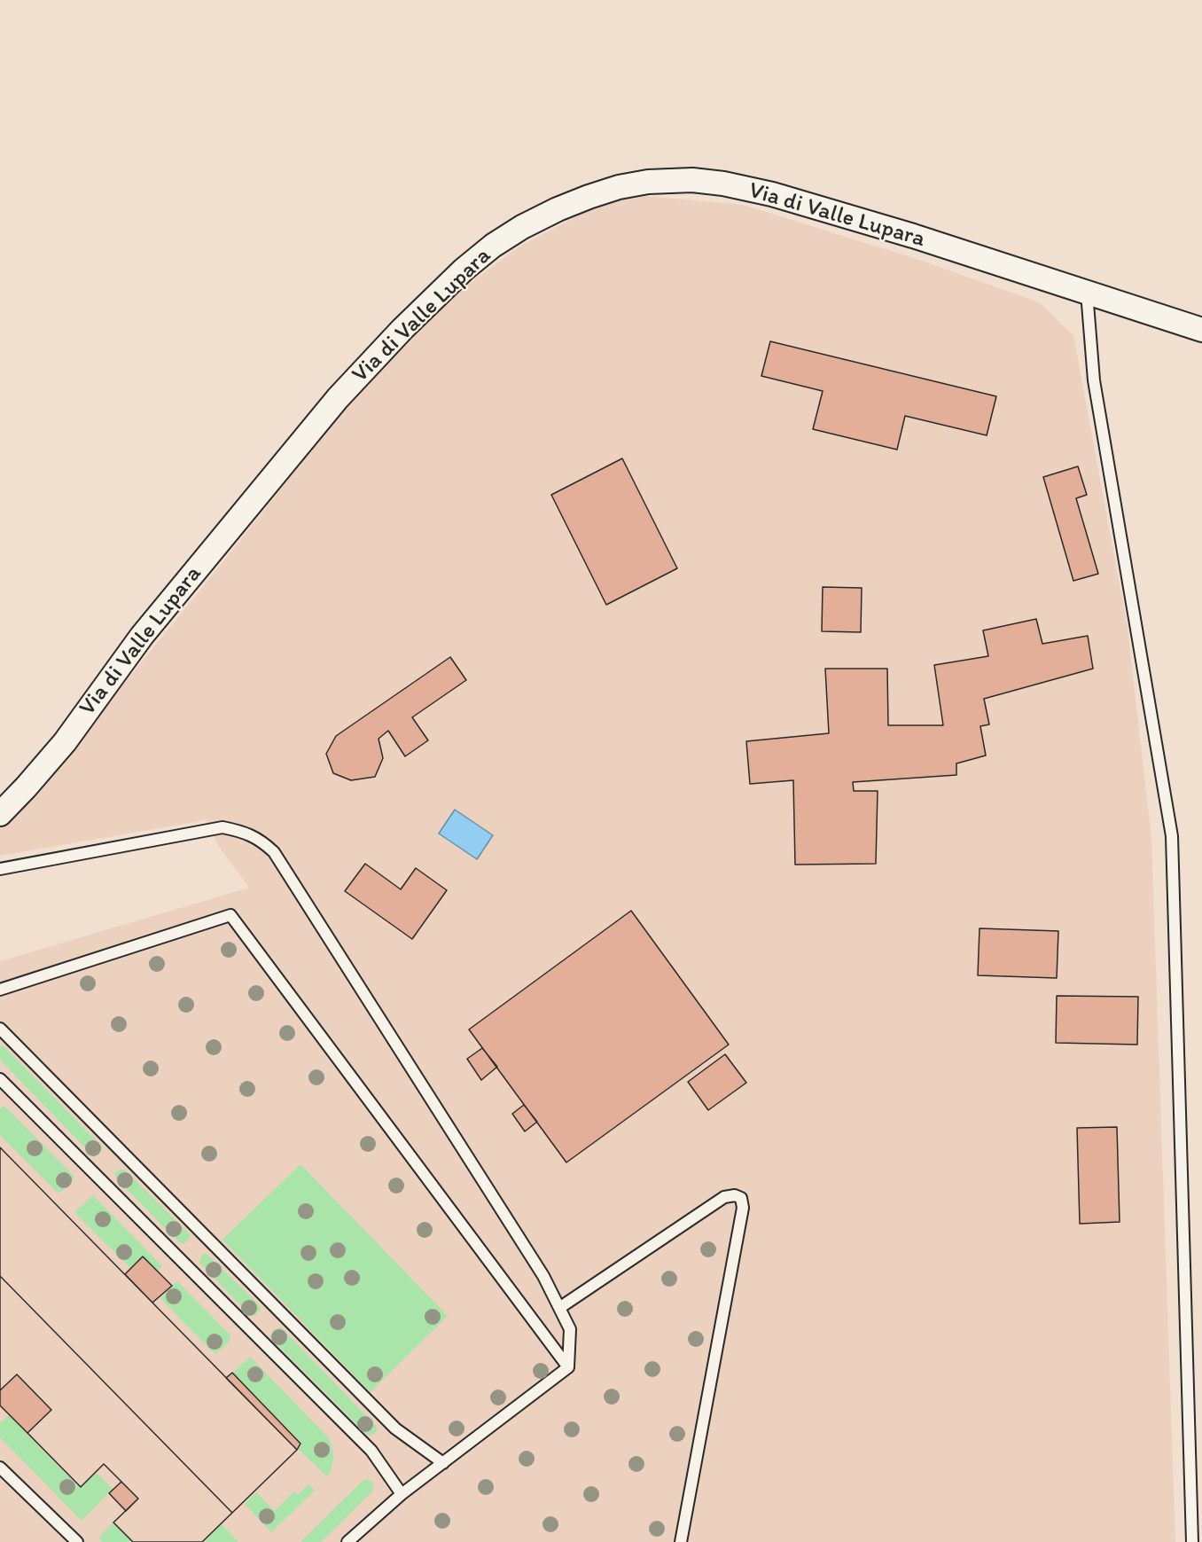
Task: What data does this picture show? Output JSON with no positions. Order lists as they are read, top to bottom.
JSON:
{
  "streets": {
    "street": ["Via di Valle Lupara"]
  }
}
